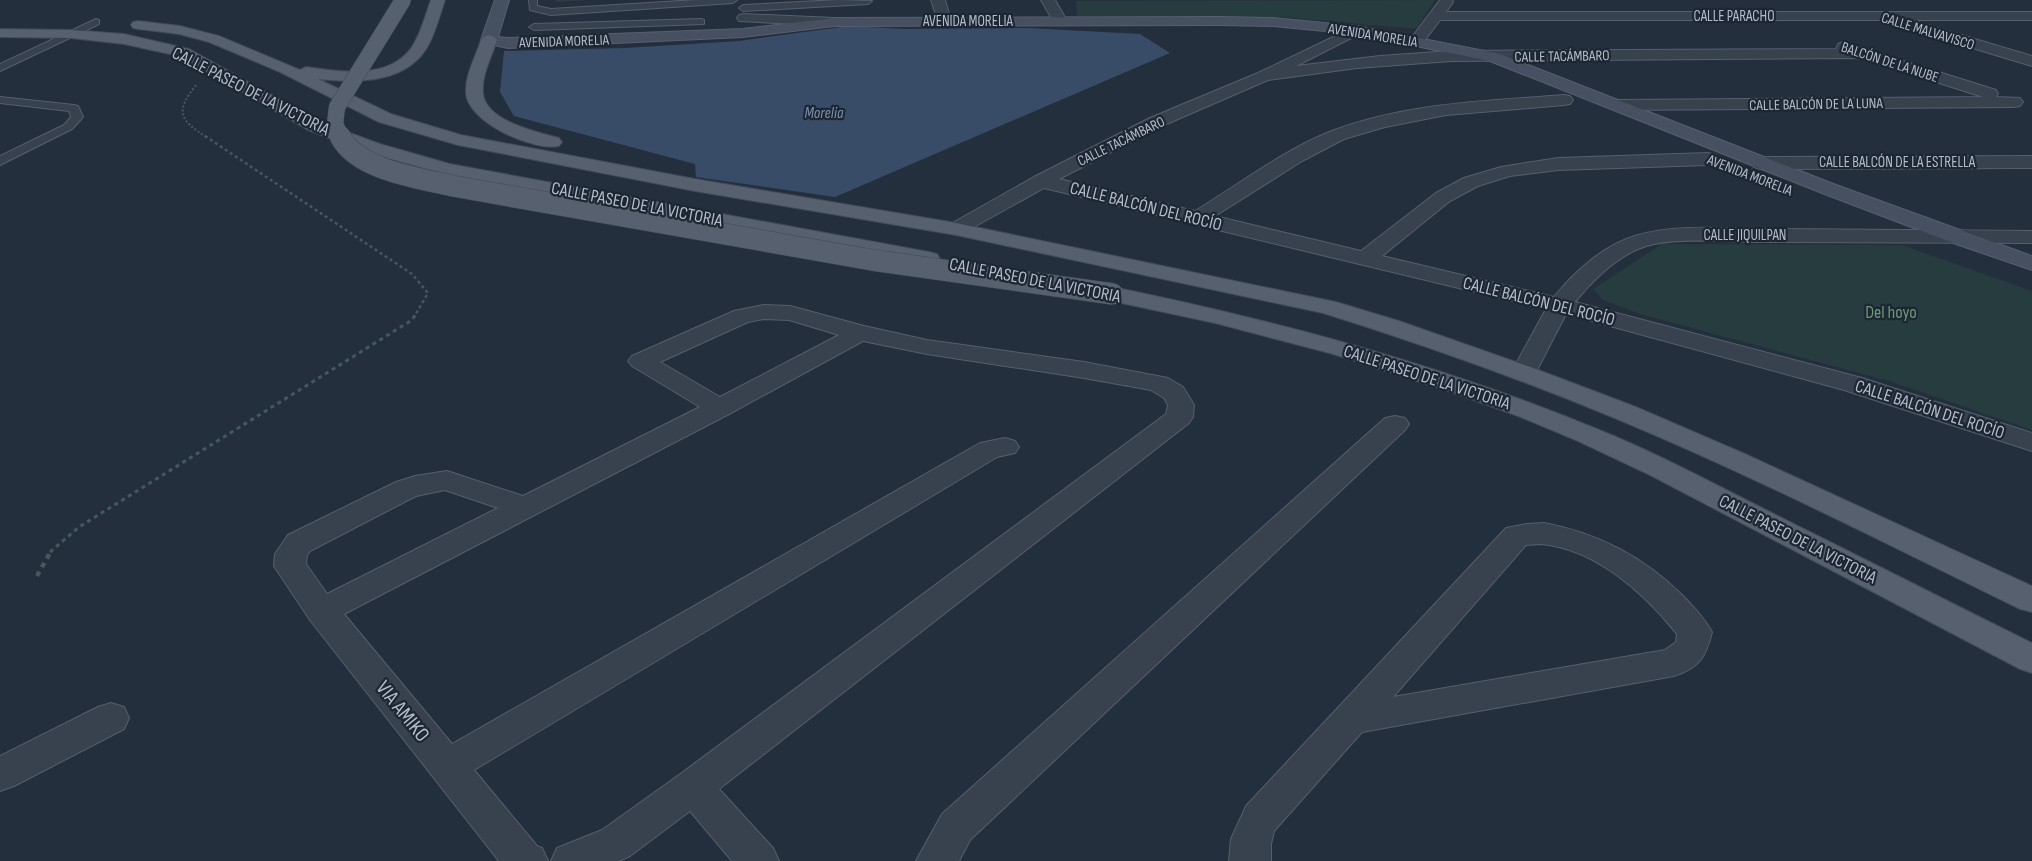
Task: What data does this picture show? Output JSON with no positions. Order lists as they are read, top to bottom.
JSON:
{
  "streets": {
    "main road": ["AVENIDA MORELIA", "CALLE PASEO DE LA VICTORIA"],
    "street": [
      "CALLE PARACHO",
      "CALLE MALVAVISCO",
      "CALLE TACÁMBARO",
      "BALCÓN DE LA NUBE",
      "CALLE BALCÓN DE LA LUNA",
      "CALLE BALCÓN DE LA ESTRELLA",
      "CALLE BALCÓN DEL ROCÍO",
      "CALLE JIQUILPAN",
      "VIA AMIKO"
    ]
  },
  "crossings": [
    ["CALLE PARACHO", "CALLE MALVAVISCO"],
    ["AVENIDA MORELIA", "CALLE TACÁMBARO"],
    ["AVENIDA MORELIA", "CALLE BALCÓN DE LA LUNA"],
    ["AVENIDA MORELIA", "CALLE BALCÓN DE LA ESTRELLA"],
    ["AVENIDA MORELIA", "CALLE JIQUILPAN"],
    ["CALLE TACÁMBARO", "BALCÓN DE LA NUBE"],
    ["CALLE TACÁMBARO", "CALLE PASEO DE LA VICTORIA"],
    ["CALLE TACÁMBARO", "CALLE BALCÓN DEL ROCÍO"],
    ["BALCÓN DE LA NUBE", "CALLE BALCÓN DE LA LUNA"],
    ["CALLE PASEO DE LA VICTORIA", "CALLE JIQUILPAN"],
    ["CALLE BALCÓN DEL ROCÍO", "CALLE JIQUILPAN"]
  ],
  "water": ["Morelia"],
  "parks": ["Del hoyo"]
}
